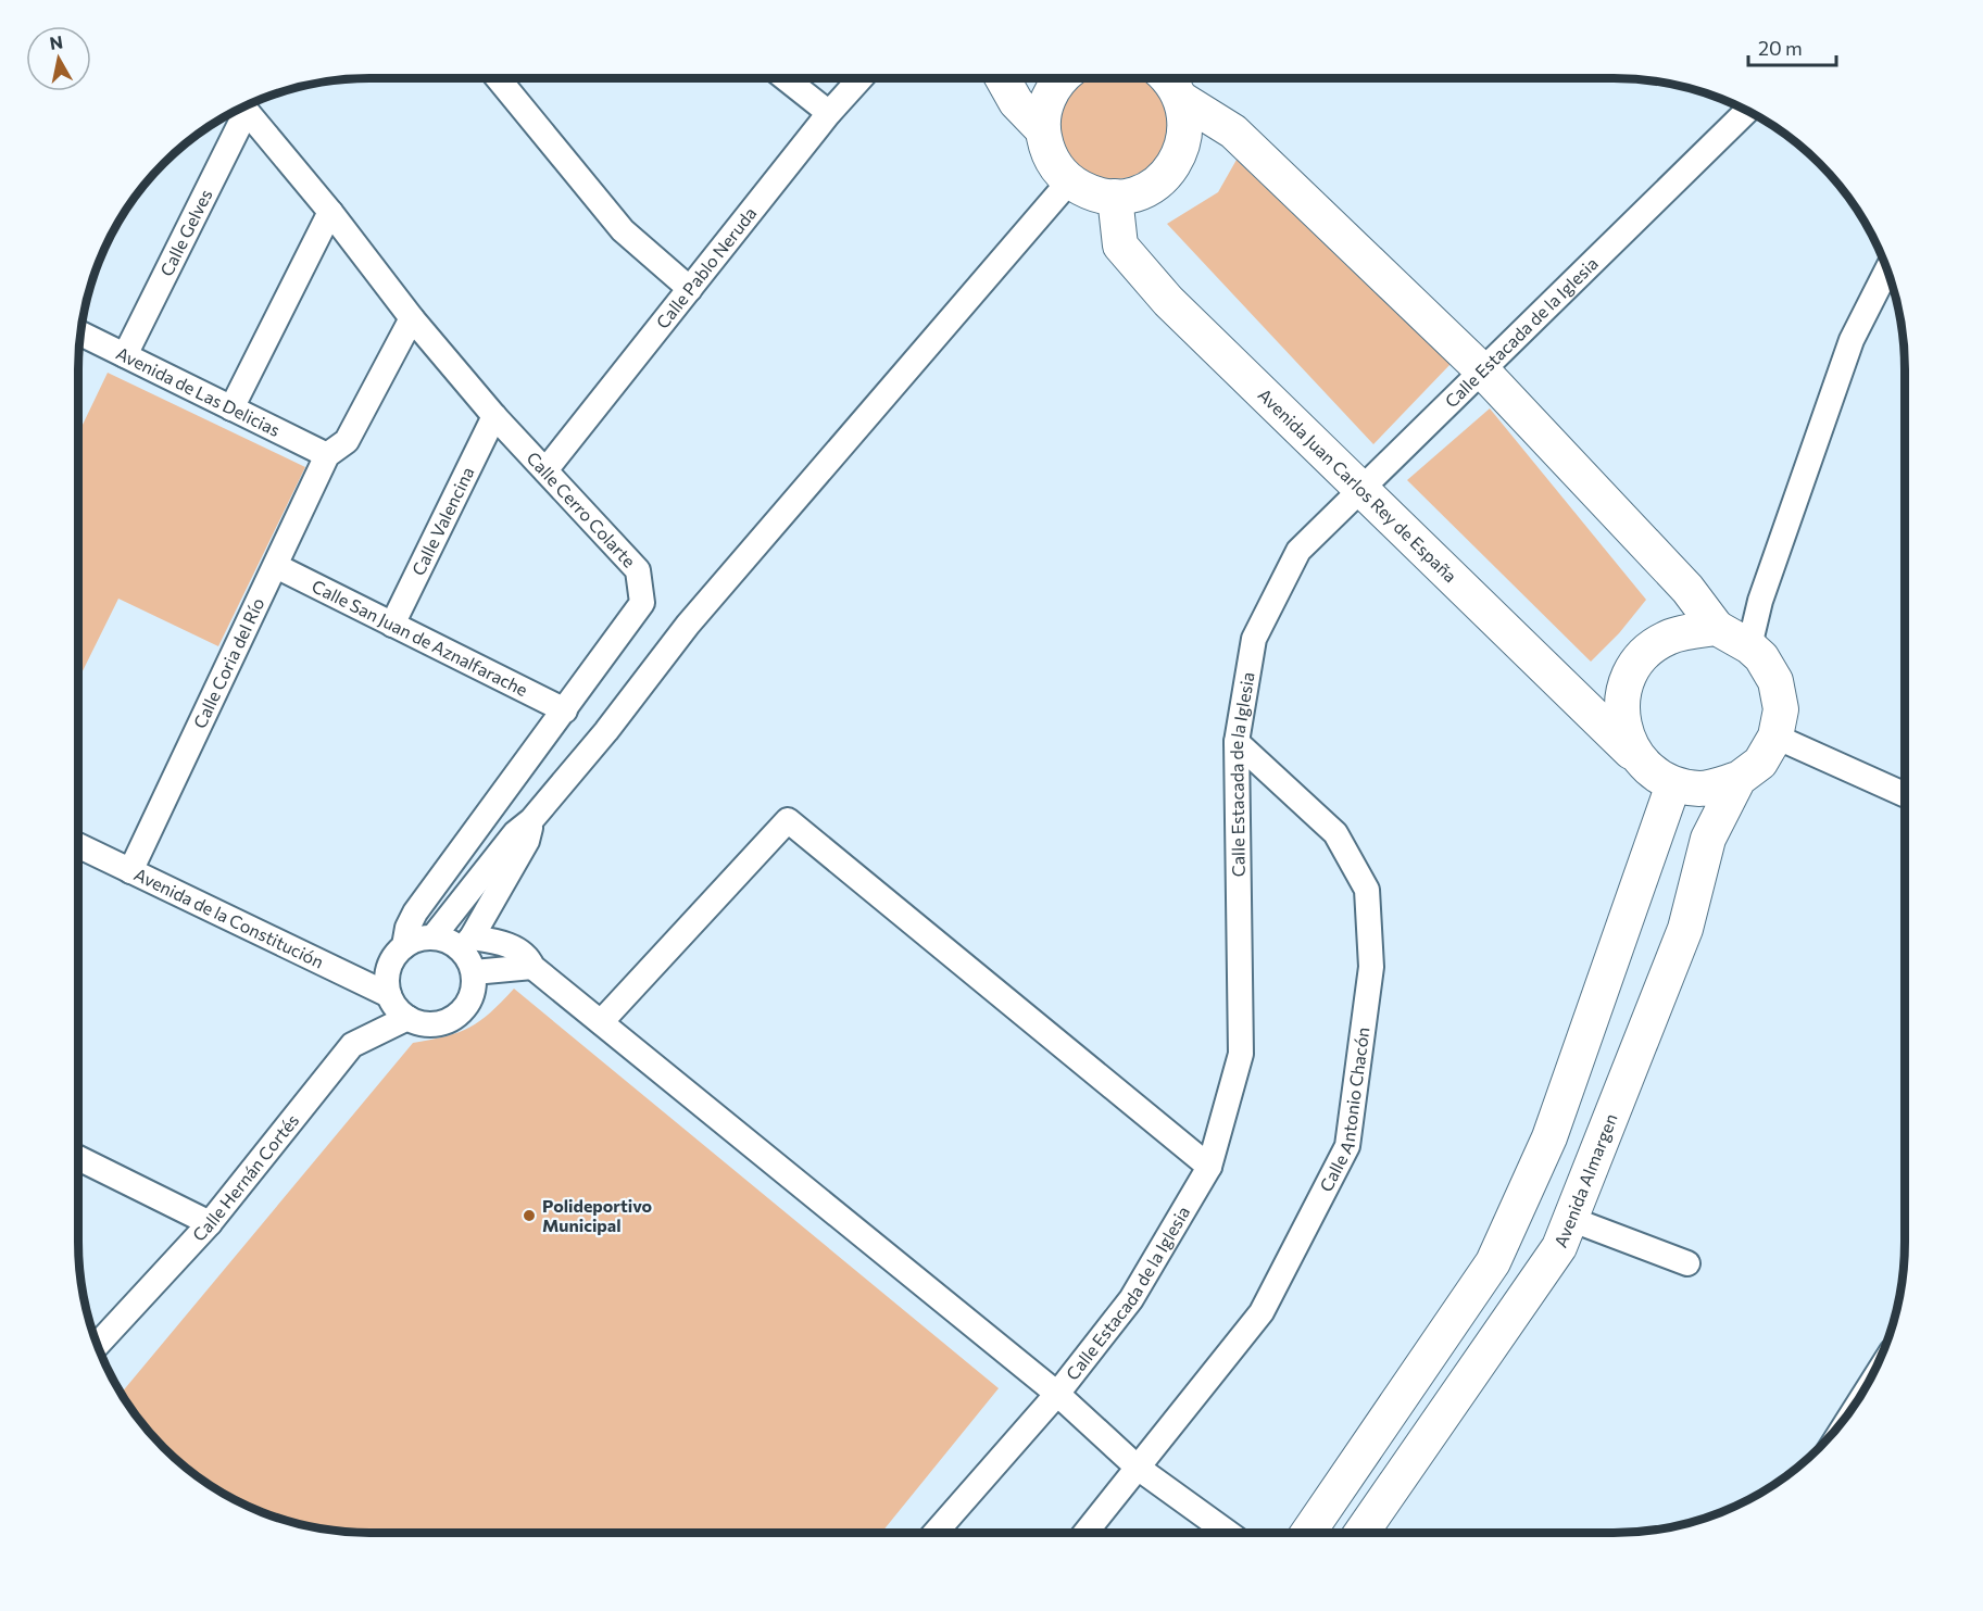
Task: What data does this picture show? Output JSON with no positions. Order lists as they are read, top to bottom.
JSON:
{
  "streets": {
    "street": [
      "Calle Gelves",
      "Calle Pablo Neruda",
      "Calle Estacada de la Iglesia",
      "Avenida de Las Delicias",
      "Avenida Juan Carlos Rey de España",
      "Calle Cerro Colarte",
      "Calle Valencina",
      "Calle San Juan de Aznalfarache",
      "Calle Coria del Río",
      "Avenida de la Constitución",
      "Calle Antonio Chacón",
      "Calle Hernán Cortés",
      "Avenida Almargen"
    ]
  },
  "crossings": [
    ["Calle Gelves", "Avenida de Las Delicias"],
    ["Calle Pablo Neruda", "Calle Cerro Colarte"],
    ["Calle Estacada de la Iglesia", "Avenida Juan Carlos Rey de España"],
    ["Calle Estacada de la Iglesia", "Calle Antonio Chacón"],
    ["Avenida de Las Delicias", "Calle Coria del Río"],
    ["Avenida Juan Carlos Rey de España", "Avenida Almargen"],
    ["Calle Cerro Colarte", "Calle Valencina"],
    ["Calle Cerro Colarte", "Calle San Juan de Aznalfarache"],
    ["Calle Cerro Colarte", "Avenida de la Constitución"],
    ["Calle Cerro Colarte", "Calle Hernán Cortés"],
    ["Calle Valencina", "Calle San Juan de Aznalfarache"],
    ["Calle San Juan de Aznalfarache", "Calle Coria del Río"],
    ["Calle Coria del Río", "Avenida de la Constitución"],
    ["Avenida de la Constitución", "Calle Hernán Cortés"]
  ],
  "places": ["Polideportivo Municipal"],
  "scale_bar": "20 m",
  "north": "top"
}
